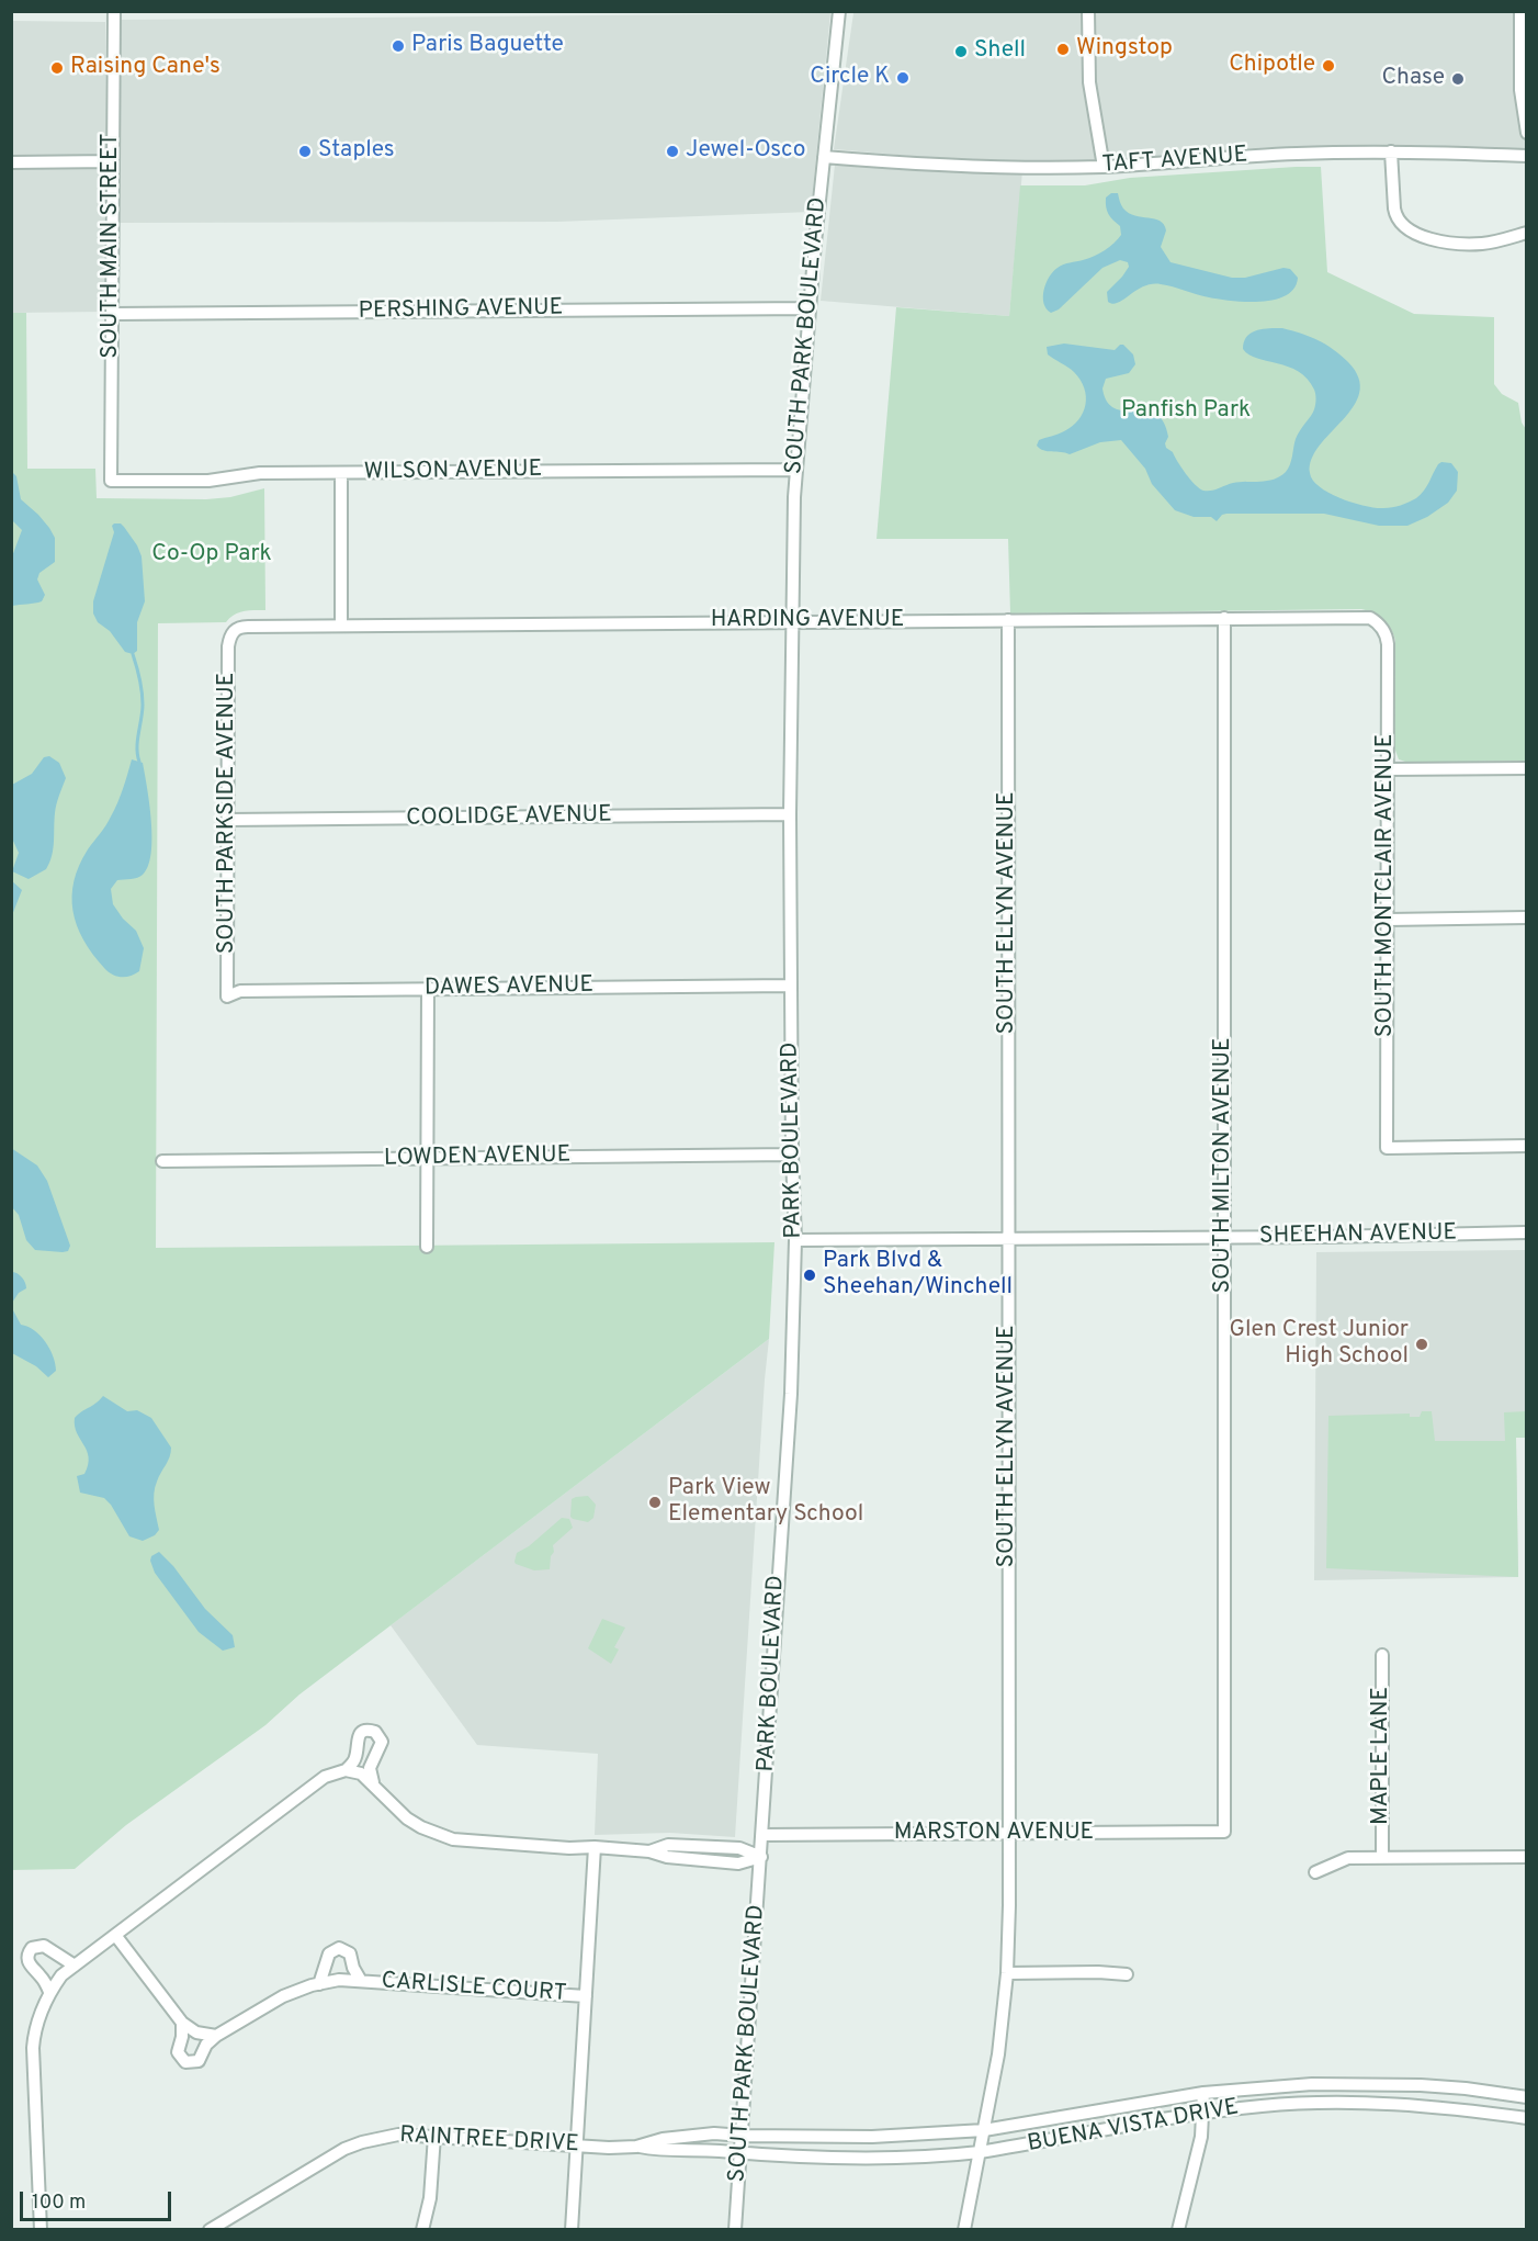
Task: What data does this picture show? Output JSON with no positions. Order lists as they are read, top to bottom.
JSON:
{
  "streets": {
    "street": [
      "TAFT AVENUE",
      "SOUTH MAIN STREET",
      "PERSHING AVENUE",
      "SOUTH PARK BOULEVARD",
      "WILSON AVENUE",
      "HARDING AVENUE",
      "SOUTH PARKSIDE AVENUE",
      "COOLIDGE AVENUE",
      "SOUTH MONTCLAIR AVENUE",
      "SOUTH ELLYN AVENUE",
      "DAWES AVENUE",
      "PARK BOULEVARD",
      "LOWDEN AVENUE",
      "SOUTH MILTON AVENUE",
      "SHEEHAN AVENUE",
      "MAPLE LANE",
      "MARSTON AVENUE",
      "CARLISLE COURT",
      "BUENA VISTA DRIVE",
      "RAINTREE DRIVE"
    ]
  },
  "crossings": [
    ["TAFT AVENUE", "SOUTH PARK BOULEVARD"],
    ["SOUTH MAIN STREET", "PERSHING AVENUE"],
    ["SOUTH MAIN STREET", "WILSON AVENUE"],
    ["PERSHING AVENUE", "SOUTH PARK BOULEVARD"],
    ["SOUTH PARK BOULEVARD", "WILSON AVENUE"],
    ["SOUTH PARK BOULEVARD", "HARDING AVENUE"],
    ["SOUTH PARK BOULEVARD", "PARK BOULEVARD"],
    ["SOUTH PARK BOULEVARD", "BUENA VISTA DRIVE"],
    ["SOUTH PARK BOULEVARD", "RAINTREE DRIVE"],
    ["HARDING AVENUE", "SOUTH PARKSIDE AVENUE"],
    ["HARDING AVENUE", "SOUTH MONTCLAIR AVENUE"],
    ["HARDING AVENUE", "SOUTH ELLYN AVENUE"],
    ["HARDING AVENUE", "PARK BOULEVARD"],
    ["HARDING AVENUE", "SOUTH MILTON AVENUE"],
    ["SOUTH PARKSIDE AVENUE", "COOLIDGE AVENUE"],
    ["SOUTH PARKSIDE AVENUE", "DAWES AVENUE"],
    ["COOLIDGE AVENUE", "PARK BOULEVARD"],
    ["SOUTH ELLYN AVENUE", "SHEEHAN AVENUE"],
    ["SOUTH ELLYN AVENUE", "MARSTON AVENUE"],
    ["SOUTH ELLYN AVENUE", "BUENA VISTA DRIVE"],
    ["DAWES AVENUE", "PARK BOULEVARD"],
    ["PARK BOULEVARD", "LOWDEN AVENUE"],
    ["PARK BOULEVARD", "SHEEHAN AVENUE"],
    ["PARK BOULEVARD", "MARSTON AVENUE"],
    ["SOUTH MILTON AVENUE", "SHEEHAN AVENUE"],
    ["SOUTH MILTON AVENUE", "MARSTON AVENUE"],
    ["BUENA VISTA DRIVE", "RAINTREE DRIVE"]
  ],
  "parks": ["Panfish Park", "Co-Op Park"],
  "places": [
    "Paris Baguette",
    "Wingstop",
    "Shell",
    "Chipotle",
    "Raising Cane's",
    "Circle K",
    "Chase",
    "Staples",
    "Jewel-Osco",
    "Park Blvd & Sheehan/Winchell",
    "Glen Crest Junior High School",
    "Park View Elementary School"
  ],
  "scale_bar": "100 m"
}
